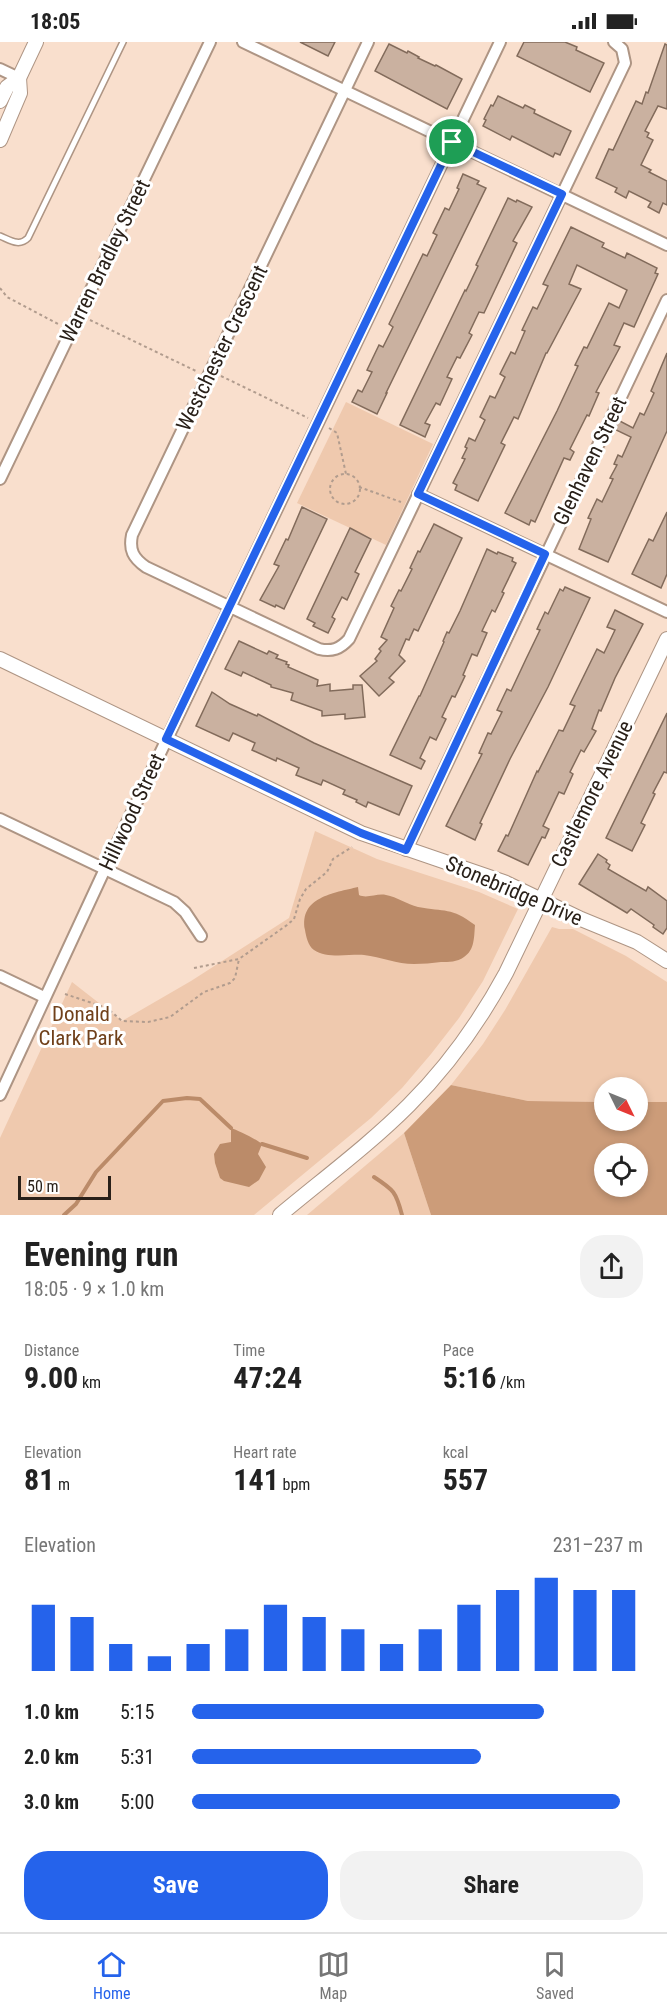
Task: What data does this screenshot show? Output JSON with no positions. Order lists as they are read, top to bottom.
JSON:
{
  "streets": {
    "street": [
      "Warren Bradley Street",
      "Westchester Crescent",
      "Glenhaven Street",
      "Castlemore Avenue",
      "Hillwood Street",
      "Stonebridge Drive"
    ]
  },
  "crossings": [
    ["Westchester Crescent", "Hillwood Street"],
    ["Glenhaven Street", "Stonebridge Drive"],
    ["Castlemore Avenue", "Stonebridge Drive"],
    ["Hillwood Street", "Stonebridge Drive"]
  ],
  "parks": ["Donald Clark Park"],
  "scale_bar": "50 m",
  "north": "bottom right",
  "page": {
    "status": "18:05",
    "scale": "50 m",
    "heading": ["Evening run", "18:05 · 9 × 1.0 km"],
    "stats": [
      ["Distance", "9.00 km"],
      ["Time", "47:24"],
      ["Pace", "5:16 /km"],
      ["Elevation", "81 m"],
      ["Heart rate", "141 bpm"],
      ["kcal", "557"]
    ],
    "chart": ["Elevation", "231–237 m"],
    "list": [
      {
        "name": "1.0 km",
        "note": "5:15"
      },
      {
        "name": "2.0 km",
        "note": "5:31"
      },
      {
        "name": "3.0 km",
        "note": "5:00"
      }
    ],
    "buttons": ["Save", "Share"],
    "tabs": ["Home", "Map", "Saved"]
  }
}
